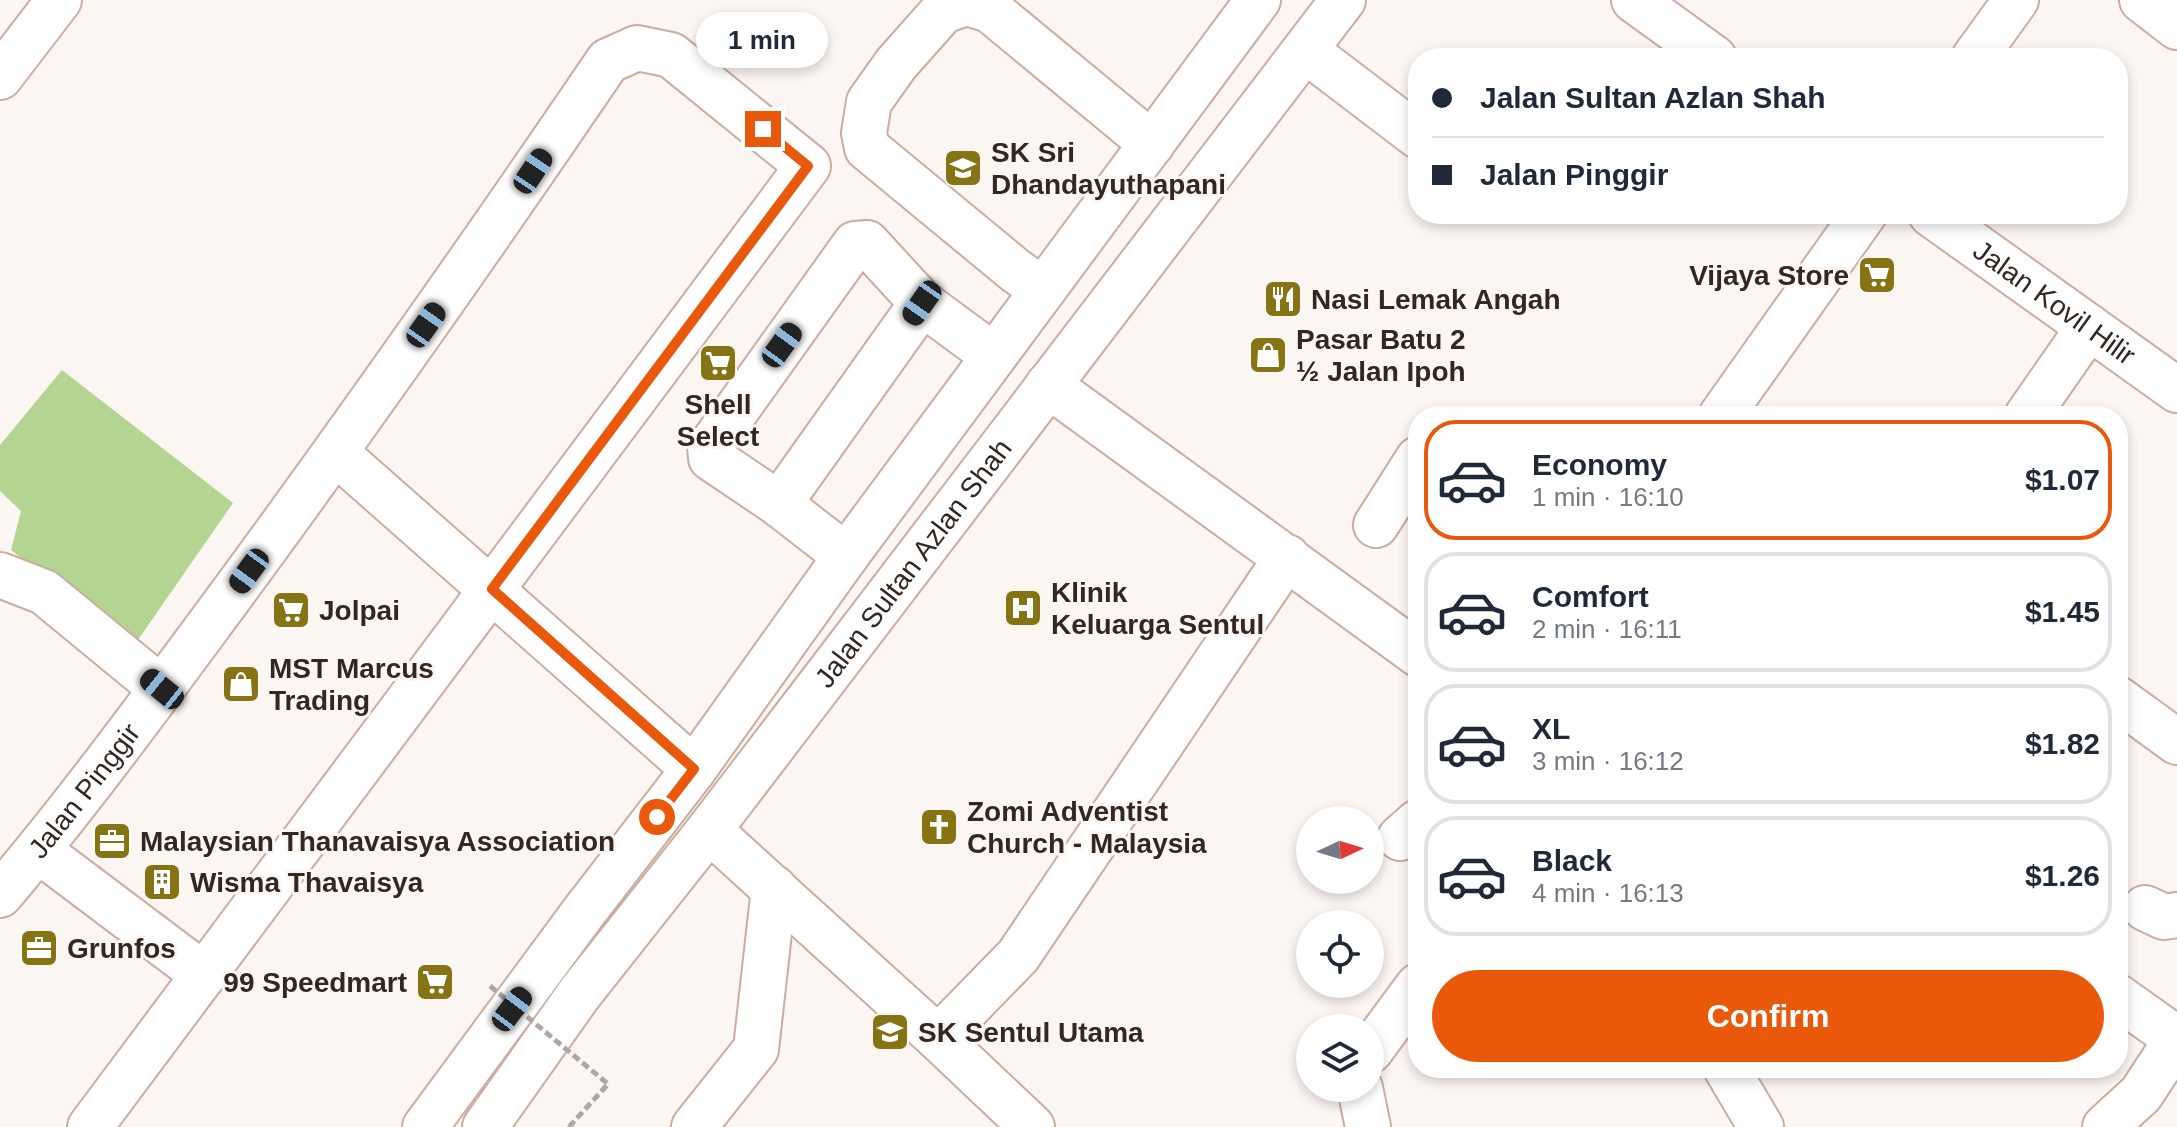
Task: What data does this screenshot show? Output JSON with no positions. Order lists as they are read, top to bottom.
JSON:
{
  "streets": {
    "main road": ["Jalan Kovil Hilir", "Jalan Sultan Azlan Shah", "Jalan Pinggir"]
  },
  "places": {
    "school or university": ["SK Sri Dhandayuthapani", "SK Sentul Utama"],
    "supermarket": [
      "Vijaya Store",
      "Shell Select",
      "Jolpai",
      "99 Speedmart"
    ],
    "restaurant": ["Nasi Lemak Angah"],
    "shop": ["Pasar Batu 2 ½ Jalan Ipoh", "MST Marcus Trading"],
    "hospital": ["Klinik Keluarga Sentul"],
    "church": ["Zomi Adventist Church - Malaysia"],
    "office": ["Malaysian Thanavaisya Association", "Grunfos"],
    "building": ["Wisma Thavaisya"]
  },
  "north": "right",
  "page": {
    "bubble": "1 min",
    "banner": ["Jalan Sultan Azlan Shah", "Jalan Pinggir"],
    "list": [
      {
        "name": "Economy",
        "note": "1 min · 16:10",
        "value": "$1.07"
      },
      {
        "name": "Comfort",
        "note": "2 min · 16:11",
        "value": "$1.45"
      },
      {
        "name": "XL",
        "note": "3 min · 16:12",
        "value": "$1.82"
      },
      {
        "name": "Black",
        "note": "4 min · 16:13",
        "value": "$1.26"
      }
    ],
    "buttons": "Confirm"
  }
}
